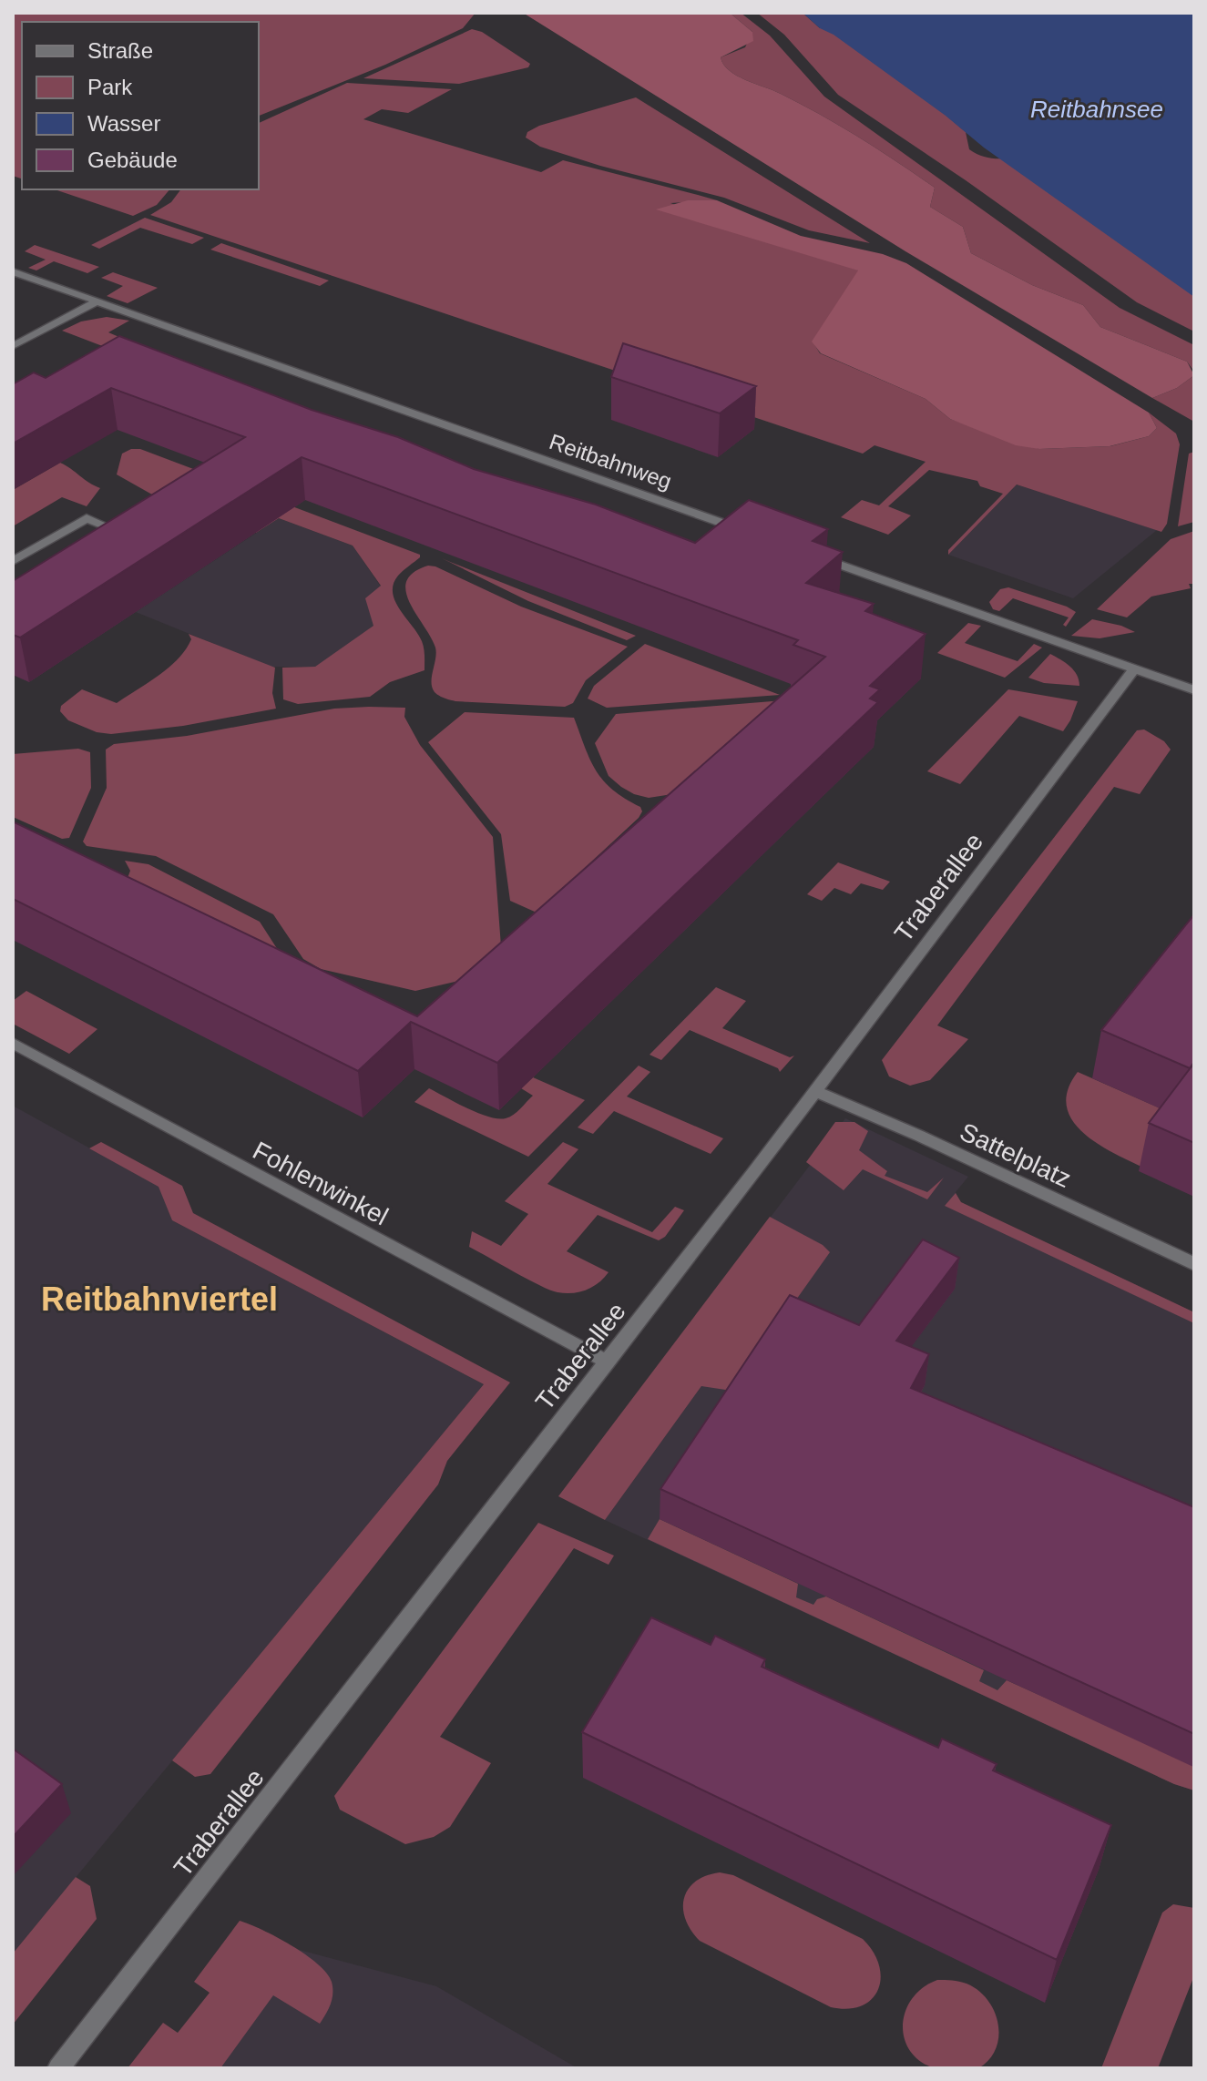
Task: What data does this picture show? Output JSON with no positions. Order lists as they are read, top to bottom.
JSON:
{
  "streets": {
    "street": [
      "Reitbahnweg",
      "Traberallee",
      "Sattelplatz",
      "Fohlenwinkel"
    ]
  },
  "crossings": [
    ["Traberallee", "Sattelplatz"],
    ["Traberallee", "Fohlenwinkel"]
  ],
  "districts": ["Reitbahnviertel"],
  "water": ["Reitbahnsee"],
  "legend": [
    "Straße",
    "Park",
    "Wasser",
    "Gebäude"
  ]
}
